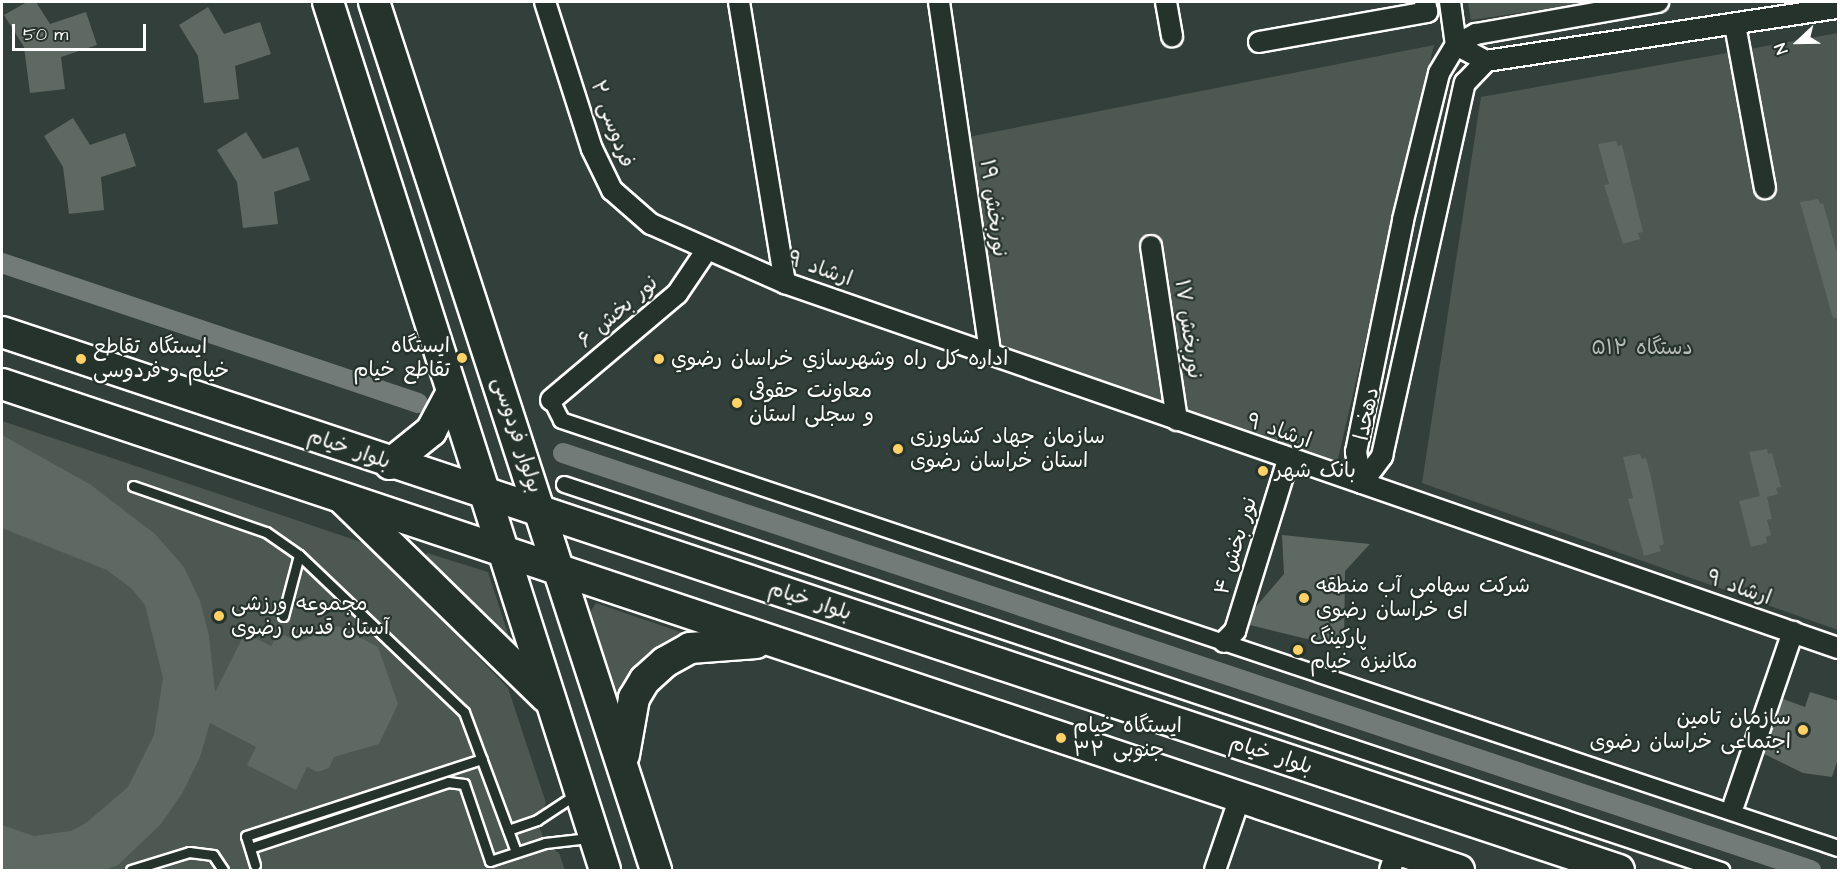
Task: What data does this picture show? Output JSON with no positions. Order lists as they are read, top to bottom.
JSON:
{
  "streets": {
    "main road": ["بولوار فردوسی", "بلوار خیام"],
    "street": [
      "فردوسی ۲",
      "نوربخش ۱۹",
      "ارشاد ۹",
      "نور بخش ۶",
      "نوربخش ۱۷",
      "دهخدا",
      "نور بخش ۴"
    ]
  },
  "crossings": [
    ["فردوسی ۲", "ارشاد ۹"],
    ["فردوسی ۲", "نور بخش ۶"],
    ["نوربخش ۱۹", "ارشاد ۹"],
    ["ارشاد ۹", "نور بخش ۶"],
    ["ارشاد ۹", "نوربخش ۱۷"],
    ["ارشاد ۹", "دهخدا"],
    ["ارشاد ۹", "نور بخش ۴"],
    ["بولوار فردوسی", "بلوار خیام"]
  ],
  "parks": ["۵۱۲ دستگاه"],
  "places": [
    "ایستگاه تقاطع خیام",
    "ایستگاه تقاطع خیام و فردوسی",
    "اداره كل راه وشهرسازي خراسان رضوي",
    "معاونت حقوقی و سجلی استان",
    "سازمان جهاد کشاورزی استان خراسان رضوی",
    "بانک شهر",
    "شرکت سهامی آب منطقه ای خراسان رضوی",
    "مجموعه ورزشی آستان قدس رضوی",
    "پارکینگ مکانیزه خیام",
    "سازمان تامین اجتماعی خراسان رضوی",
    "ایستگاه خیام جنوبی ۳۲"
  ],
  "scale_bar": "50 m",
  "north": "left"
}
